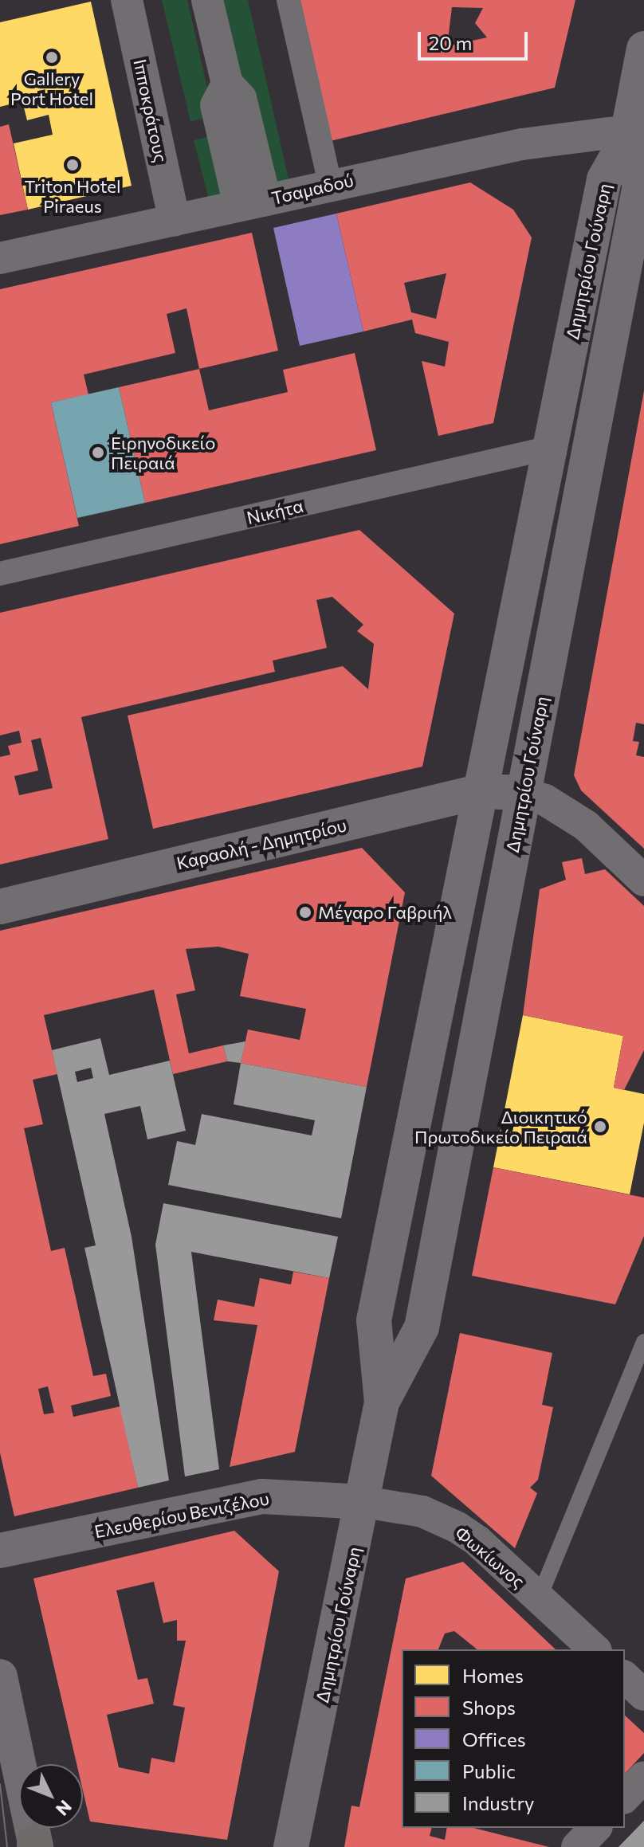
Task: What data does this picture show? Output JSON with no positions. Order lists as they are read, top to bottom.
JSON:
{
  "streets": {
    "main road": ["Δημητρίου Γούναρη", "Καραολή - Δημητρίου", "Ελευθερίου Βενιζέλου"],
    "street": [
      "Ιπποκράτους",
      "Τσαμαδού",
      "Νικήτα",
      "Φωκίωνος"
    ]
  },
  "crossings": [
    ["Ιπποκράτους", "Τσαμαδού"],
    ["Τσαμαδού", "Δημητρίου Γούναρη"],
    ["Δημητρίου Γούναρη", "Νικήτα"],
    ["Δημητρίου Γούναρη", "Καραολή - Δημητρίου"],
    ["Δημητρίου Γούναρη", "Ελευθερίου Βενιζέλου"],
    ["Δημητρίου Γούναρη", "Φωκίωνος"],
    ["Ελευθερίου Βενιζέλου", "Φωκίωνος"]
  ],
  "places": [
    "Gallery Port Hotel",
    "Triton Hotel Piraeus",
    "Ειρηνοδικείο Πειραιά",
    "Μέγαρο Γαβριήλ",
    "Διοικητικό Πρωτοδικείο Πειραιά"
  ],
  "legend": [
    "Homes",
    "Shops",
    "Offices",
    "Public",
    "Industry"
  ],
  "scale_bar": "20 m",
  "north": "bottom right"
}
